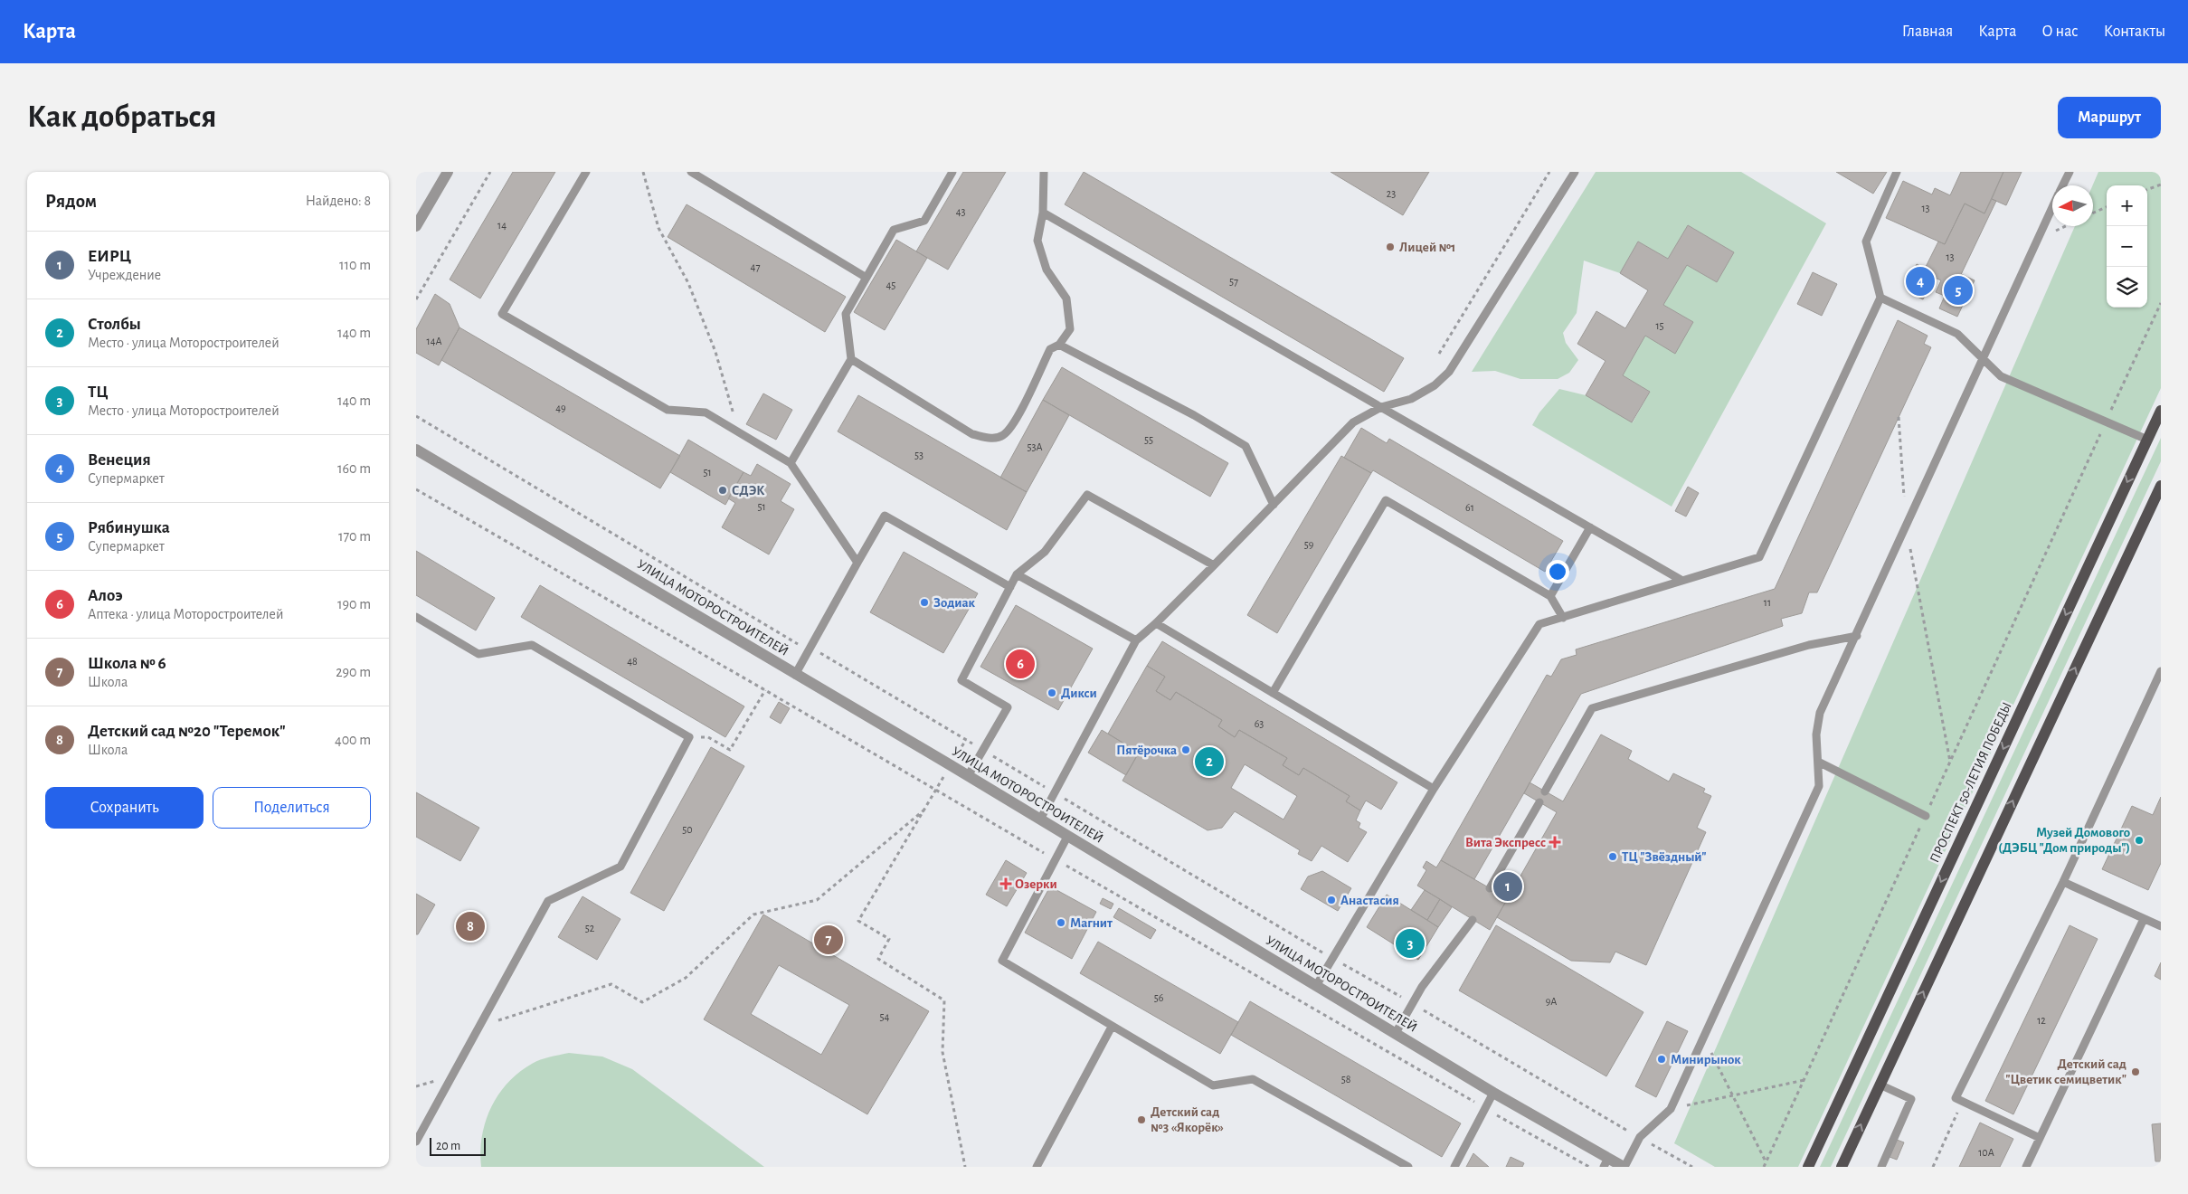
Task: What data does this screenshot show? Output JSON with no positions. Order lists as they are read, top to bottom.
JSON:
{
  "streets": {
    "main road": ["ПРОСПЕКТ 50-ЛЕТИЯ ПОБЕДЫ"],
    "street": ["УЛИЦА МОТОРОСТРОИТЕЛЕЙ"]
  },
  "places": {
    "other": [
      "Лицей №1",
      "СДЭК",
      "Зодиак",
      "Дикси",
      "Пятёрочка",
      "Музей Домового (ДЭБЦ \"Дом природы\")",
      "ТЦ \"Звёздный\"",
      "Анастасия",
      "Магнит",
      "Минирынок",
      "Детский сад \"Цветик семицветик\"",
      "Детский сад №3 «Якорёк»"
    ],
    "health": ["Вита Экспресс", "Озерки"]
  },
  "house_numbers": [
    "23",
    "13",
    "43",
    "14",
    "13",
    "47",
    "57",
    "45",
    "15",
    "14А",
    "49",
    "55",
    "53А",
    "53",
    "51",
    "51",
    "61",
    "59",
    "11",
    "48",
    "63",
    "50",
    "52",
    "56",
    "9А",
    "54",
    "12",
    "58",
    "10А"
  ],
  "scale_bar": "20 m",
  "north": "left",
  "page": {
    "header": "Карта",
    "nav": [
      "Главная",
      "Карта",
      "О нас",
      "Контакты"
    ],
    "buttons": [
      "Маршрут",
      ["Сохранить", "Поделиться"]
    ],
    "title": "Как добраться",
    "heading": ["Рядом", "Найдено: 8"],
    "map_buttons": ["+", "−"],
    "list": [
      {
        "mark": "1",
        "name": "ЕИРЦ",
        "note": "Учреждение",
        "value": "110 m"
      },
      {
        "mark": "2",
        "name": "Столбы",
        "note": "Место · улица Моторостроителей",
        "value": "140 m"
      },
      {
        "mark": "3",
        "name": "ТЦ",
        "note": "Место · улица Моторостроителей",
        "value": "140 m"
      },
      {
        "mark": "4",
        "name": "Венеция",
        "note": "Супермаркет",
        "value": "160 m"
      },
      {
        "mark": "5",
        "name": "Рябинушка",
        "note": "Супермаркет",
        "value": "170 m"
      },
      {
        "mark": "6",
        "name": "Алоэ",
        "note": "Аптека · улица Моторостроителей",
        "value": "190 m"
      },
      {
        "mark": "7",
        "name": "Школа № 6",
        "note": "Школа",
        "value": "290 m"
      },
      {
        "mark": "8",
        "name": "Детский сад №20 \"Теремок\"",
        "note": "Школа",
        "value": "400 m"
      }
    ],
    "pins": [
      "4",
      "5",
      "6",
      "2",
      "1",
      "8",
      "7",
      "3"
    ],
    "scale": "20 m"
  }
}
